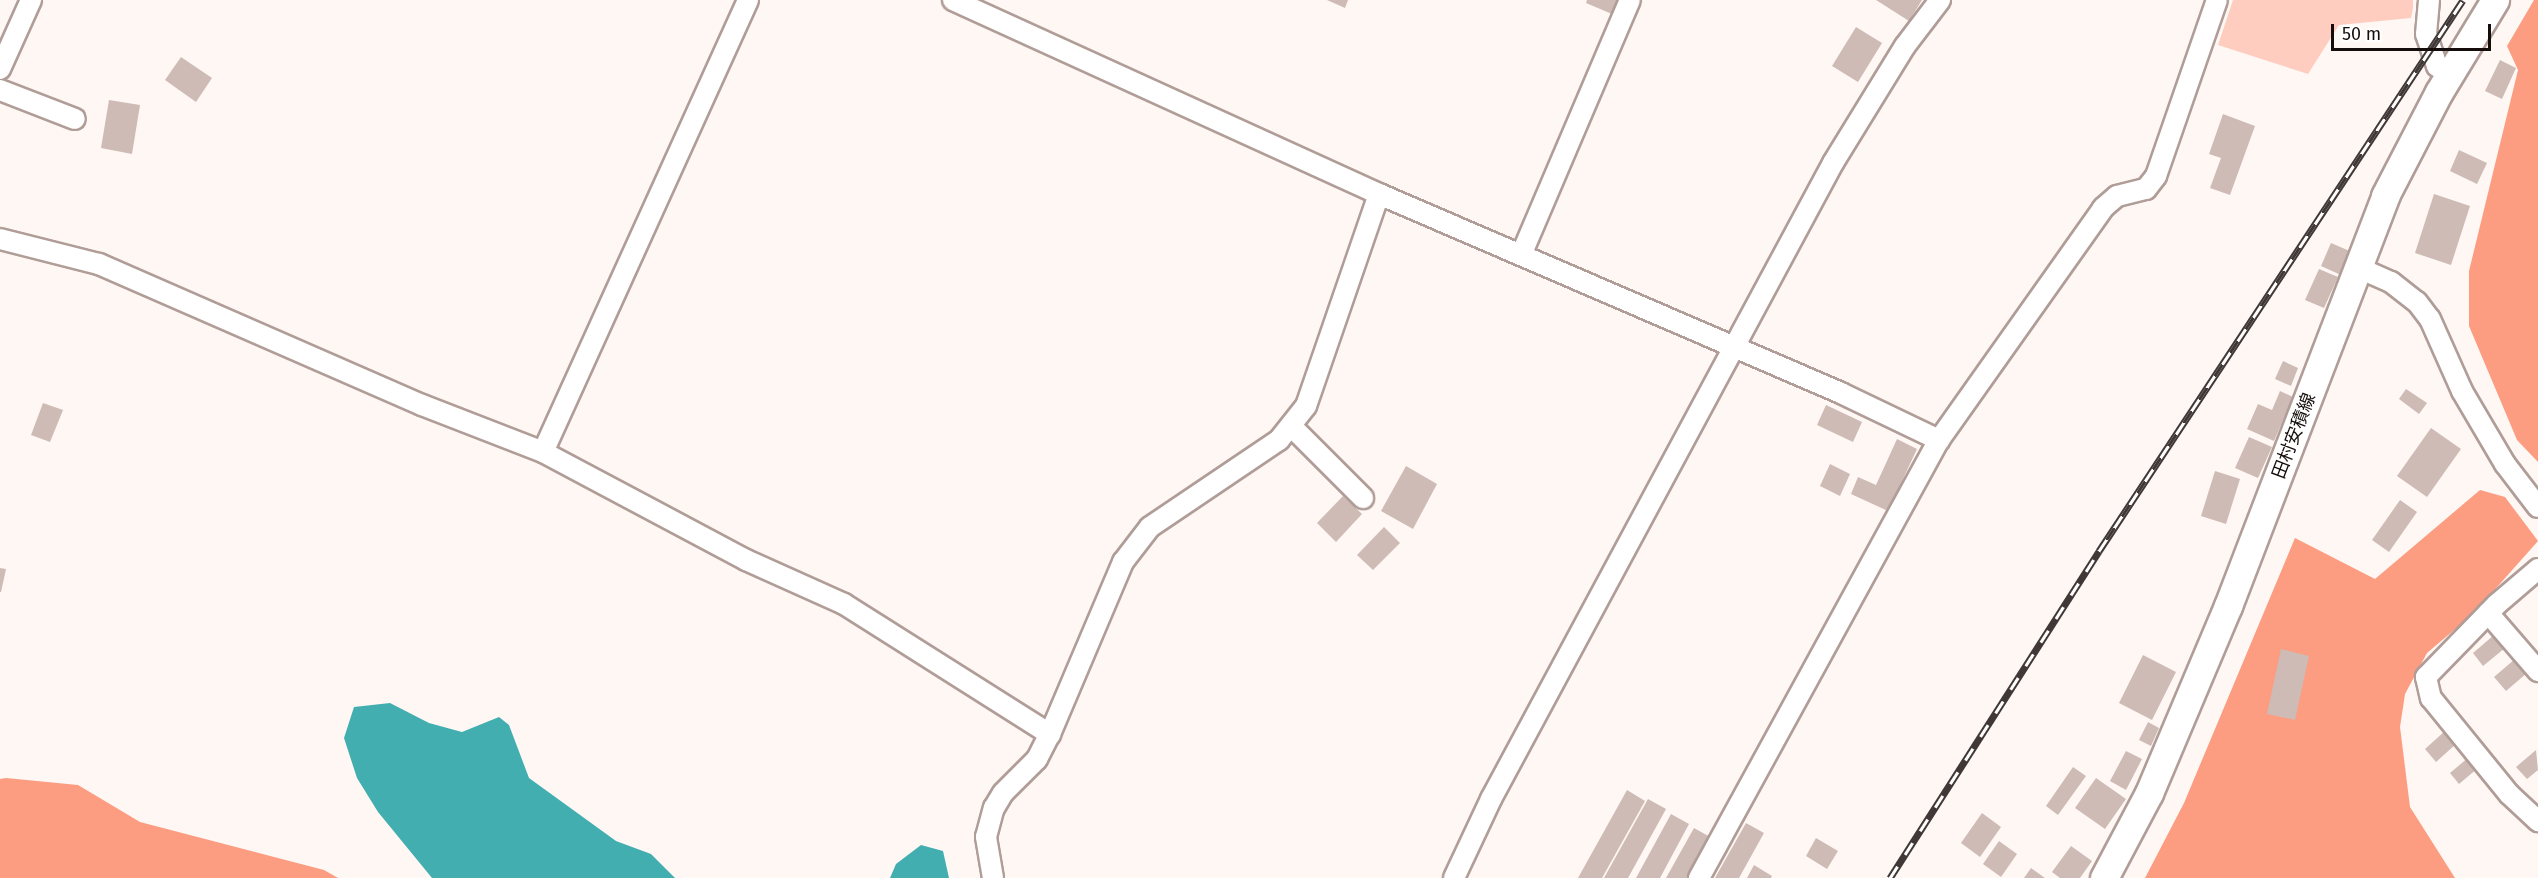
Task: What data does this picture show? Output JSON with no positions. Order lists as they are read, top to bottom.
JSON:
{
  "streets": {
    "main road": ["田村安積線"]
  },
  "scale_bar": "50 m"
}
